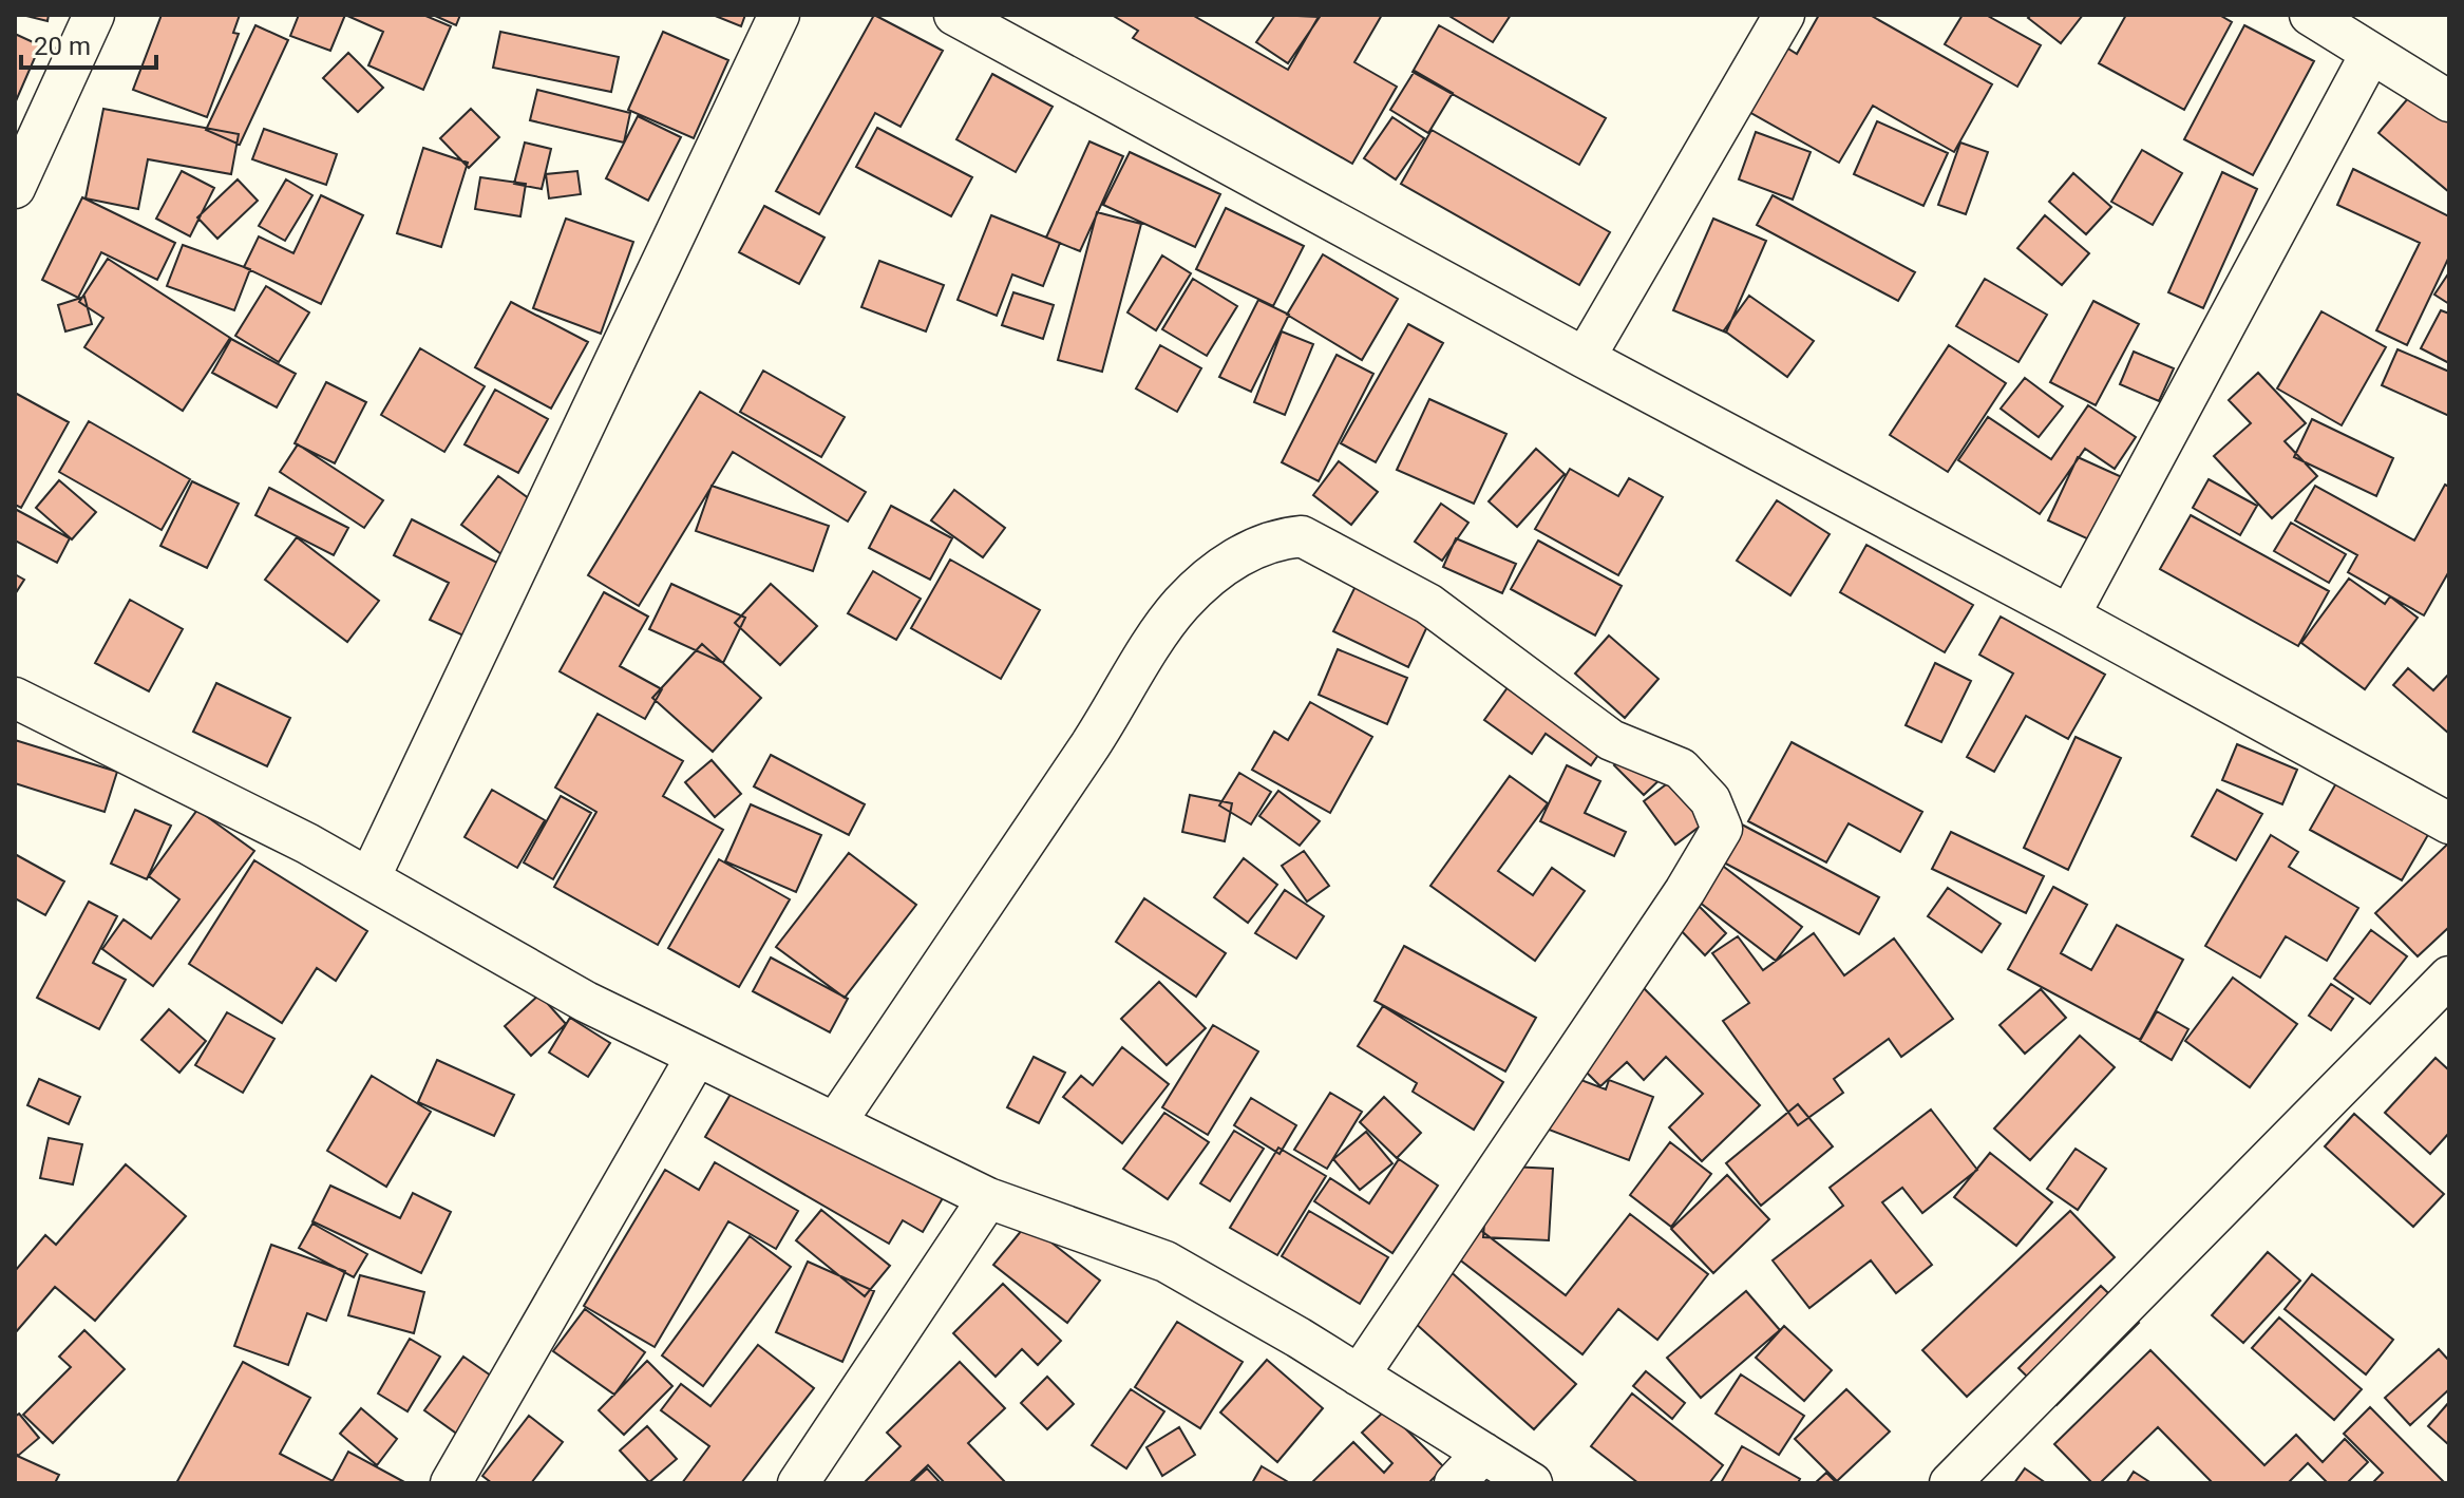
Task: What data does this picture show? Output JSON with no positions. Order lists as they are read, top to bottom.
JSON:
{
  "scale_bar": "20 m"
}
